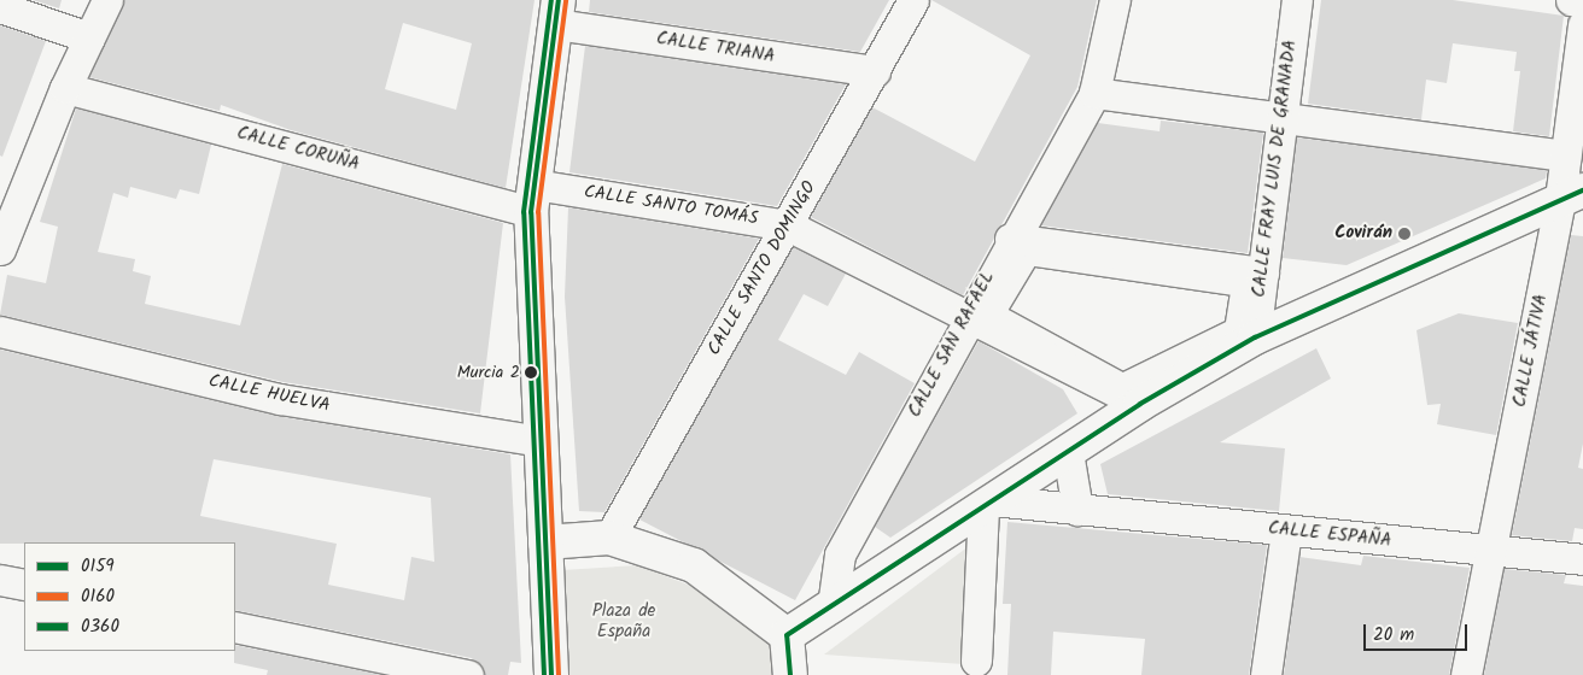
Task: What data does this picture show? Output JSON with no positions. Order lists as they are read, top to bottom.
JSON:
{
  "streets": {
    "street": [
      "CALLE TRIANA",
      "CALLE CORUÑA",
      "CALLE FRAY LUIS DE GRANADA",
      "CALLE SANTO TOMÁS",
      "CALLE SANTO DOMINGO",
      "CALLE SAN RAFAEL",
      "CALLE JÁTIVA",
      "CALLE HUELVA",
      "CALLE ESPAÑA"
    ]
  },
  "crossings": [
    ["CALLE TRIANA", "CALLE SANTO DOMINGO"],
    ["CALLE CORUÑA", "CALLE SANTO TOMÁS"],
    ["CALLE SANTO TOMÁS", "CALLE SANTO DOMINGO"],
    ["CALLE SANTO TOMÁS", "CALLE SAN RAFAEL"],
    ["CALLE JÁTIVA", "CALLE ESPAÑA"]
  ],
  "parks": ["Plaza de España"],
  "places": ["Covirán", "Murcia 2"],
  "lines": ["transit line 0159", "transit line 0360", "transit line 0160"],
  "legend": ["0159", "0160", "0360"],
  "scale_bar": "20 m"
}
